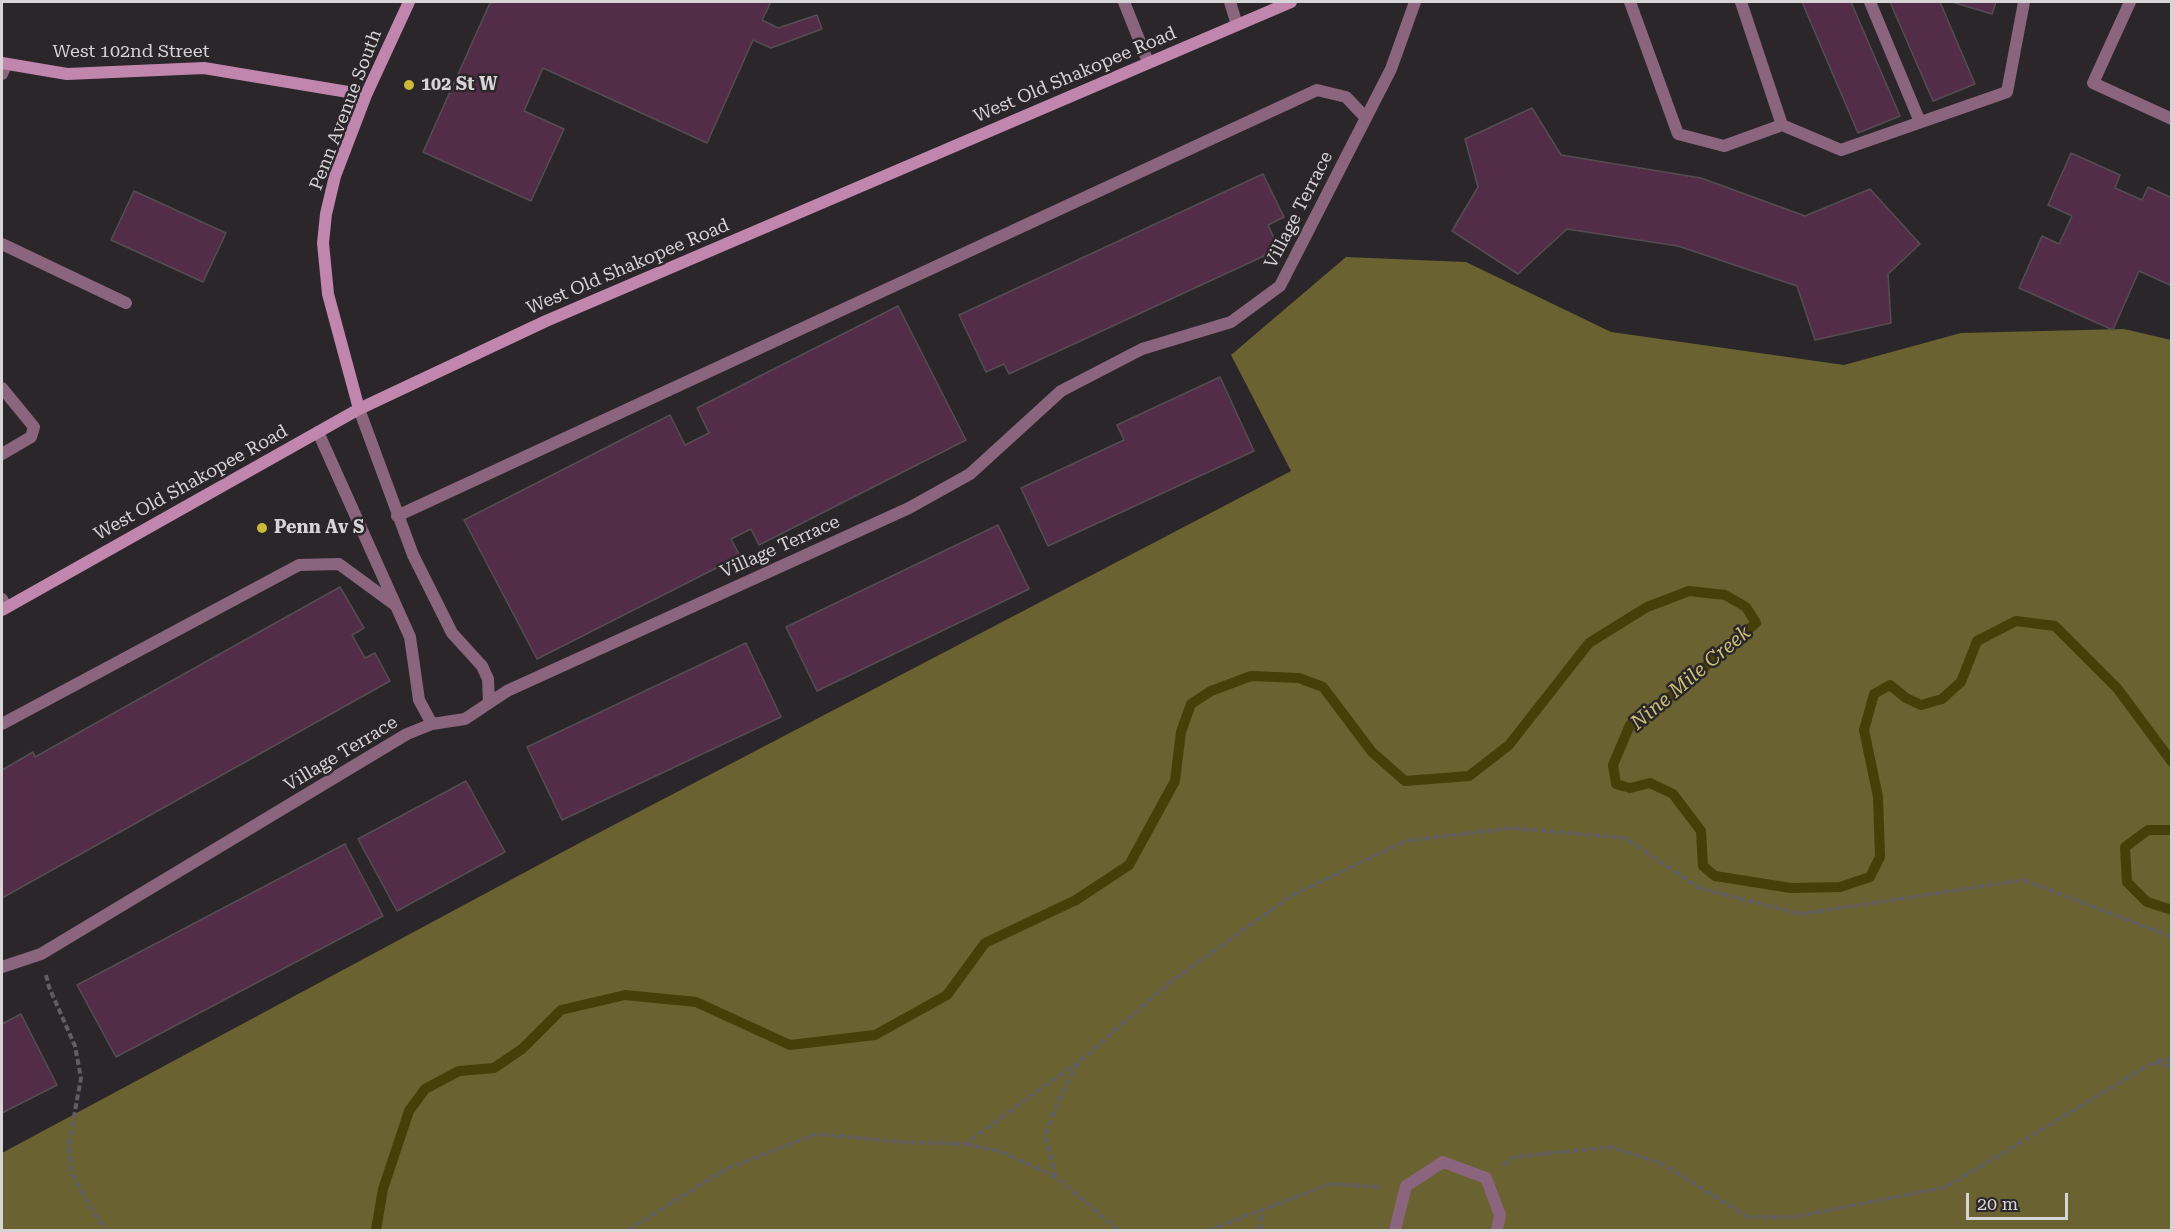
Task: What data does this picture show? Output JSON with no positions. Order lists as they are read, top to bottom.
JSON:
{
  "streets": {
    "main road": ["West 102nd Street", "West Old Shakopee Road", "Penn Avenue South"],
    "street": ["Village Terrace"]
  },
  "crossings": [
    ["West 102nd Street", "Penn Avenue South"],
    ["West Old Shakopee Road", "Penn Avenue South"]
  ],
  "water": ["Nine Mile Creek"],
  "places": ["102 St W", "Penn Av S"],
  "scale_bar": "20 m"
}
